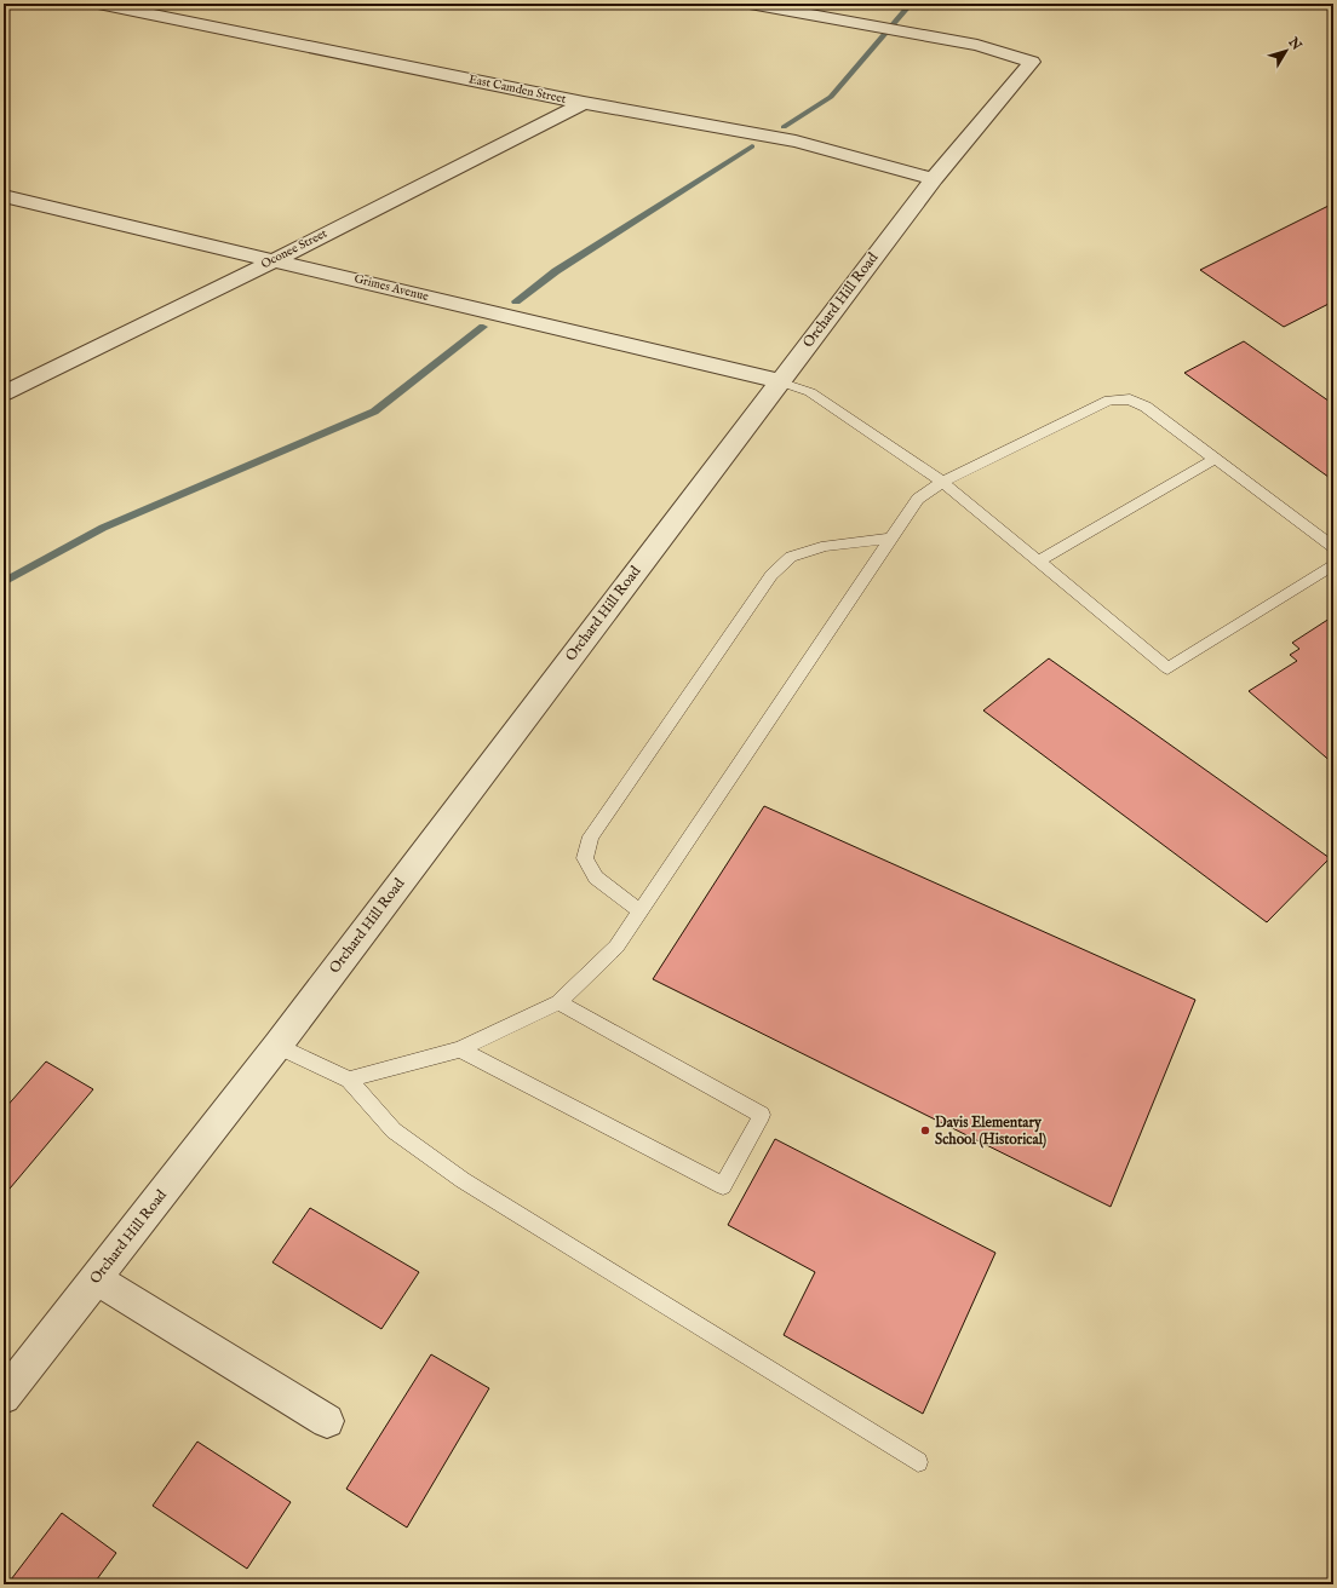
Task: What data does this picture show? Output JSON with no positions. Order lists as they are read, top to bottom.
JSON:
{
  "streets": {
    "street": [
      "East Camden Street",
      "Oconee Street",
      "Grimes Avenue",
      "Orchard Hill Road"
    ]
  },
  "crossings": [
    ["East Camden Street", "Oconee Street"],
    ["East Camden Street", "Orchard Hill Road"],
    ["Oconee Street", "Grimes Avenue"],
    ["Grimes Avenue", "Orchard Hill Road"]
  ],
  "places": ["Davis Elementary School (Historical)"],
  "north": "top right"
}
